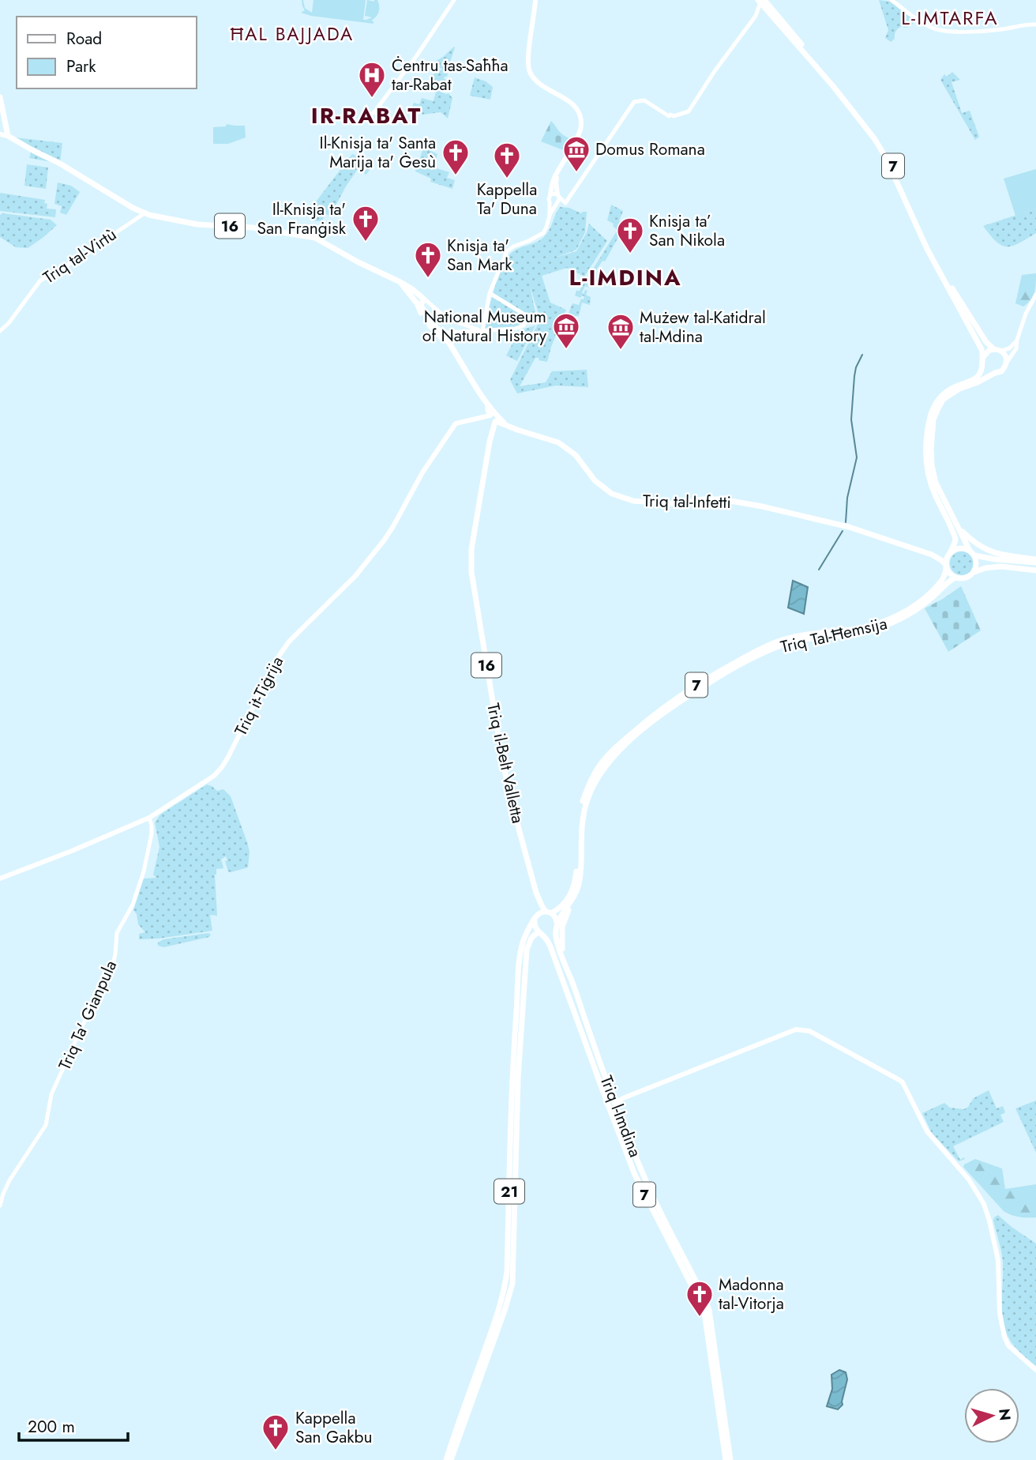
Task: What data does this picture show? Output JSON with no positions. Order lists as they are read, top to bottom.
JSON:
{
  "streets": {
    "main road": [
      "7",
      "16",
      "Triq tal-Infetti",
      "Triq Tal-Ħemsija",
      "Triq it-Tiġrija",
      "Triq il-Belt Valletta",
      "Triq l-Imdina",
      "21"
    ],
    "street": ["Triq tal-Virtù", "Triq Ta' Gianpula"]
  },
  "crossings": [
    ["7", "Triq tal-Infetti"],
    ["7", "Triq Tal-Ħemsija"],
    ["7", "Triq il-Belt Valletta"],
    ["7", "Triq l-Imdina"],
    ["7", "21"],
    ["16", "Triq tal-Virtù"],
    ["16", "Triq tal-Infetti"],
    ["16", "Triq it-Tiġrija"],
    ["16", "Triq il-Belt Valletta"],
    ["Triq tal-Infetti", "Triq Tal-Ħemsija"],
    ["Triq tal-Infetti", "Triq it-Tiġrija"],
    ["Triq tal-Infetti", "Triq il-Belt Valletta"],
    ["Triq Tal-Ħemsija", "Triq il-Belt Valletta"],
    ["Triq Tal-Ħemsija", "Triq l-Imdina"],
    ["Triq Tal-Ħemsija", "21"],
    ["Triq it-Tiġrija", "Triq il-Belt Valletta"],
    ["Triq it-Tiġrija", "Triq Ta' Gianpula"],
    ["Triq il-Belt Valletta", "Triq l-Imdina"],
    ["Triq il-Belt Valletta", "21"],
    ["Triq l-Imdina", "21"]
  ],
  "districts": [
    "L-IMTARFA",
    "ĦAL BAJJADA",
    "IR-RABAT",
    "L-IMDINA"
  ],
  "places": {
    "hospital": ["Ċentru tas-Saħħa tar-Rabat"],
    "museum": ["Domus Romana", "National Museum of Natural History", "Mużew tal-Katidral tal-Mdina"],
    "church": [
      "Il-Knisja ta' Santa Marija ta' Ġesù",
      "Kappella Ta' Duna",
      "Il-Knisja ta' San Franġisk",
      "Knisja ta’ San Nikola",
      "Knisja ta' San Mark",
      "Madonna tal-Vitorja",
      "Kappella San Gakbu"
    ]
  },
  "legend": ["Road", "Park"],
  "scale_bar": "200 m",
  "north": "right"
}
